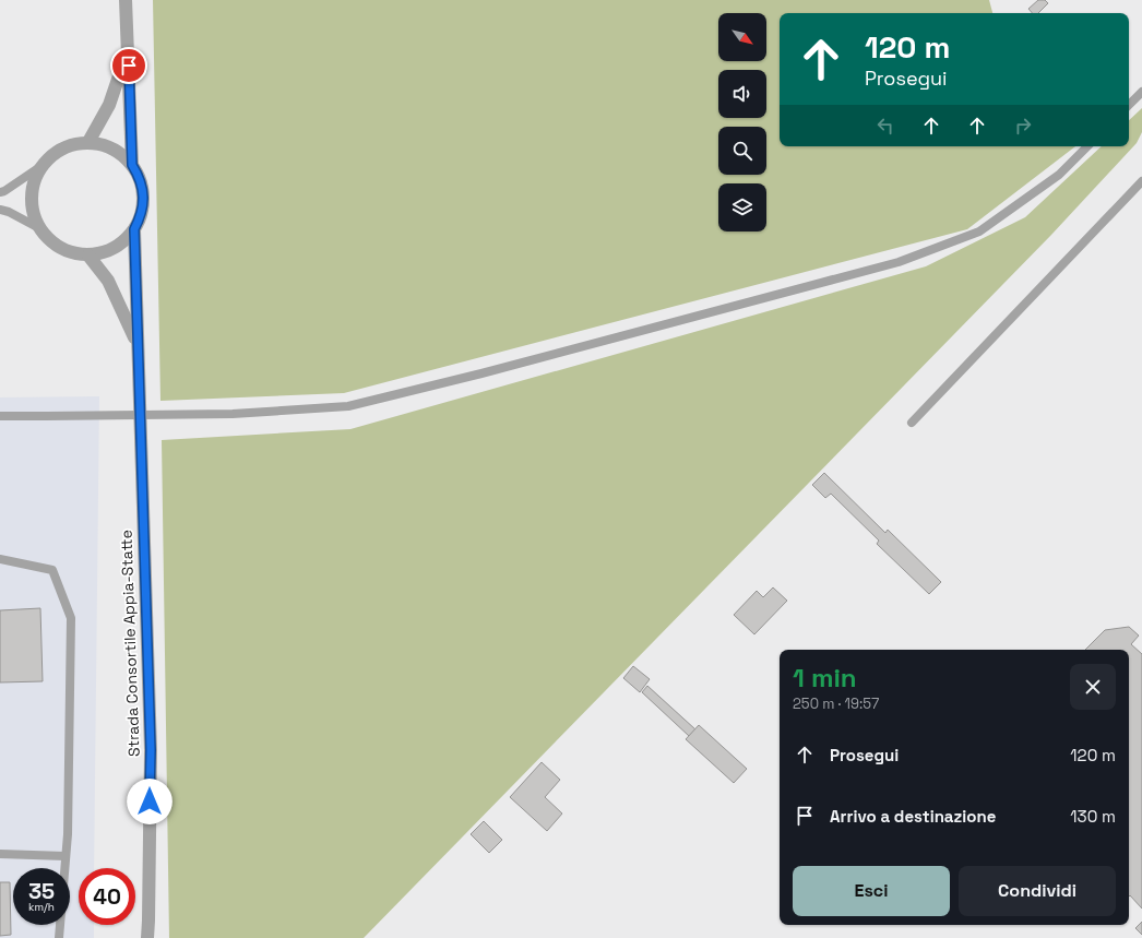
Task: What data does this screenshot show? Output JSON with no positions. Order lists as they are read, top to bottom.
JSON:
{
  "streets": {
    "street": ["Strada Consortile Appia-Statte"]
  },
  "north": "bottom right",
  "page": {
    "turn": ["120 m", "Prosegui"],
    "heading": ["1 min", "250 m · 19:57"],
    "list": [
      {
        "name": "Prosegui",
        "value": "120 m"
      },
      {
        "name": "Arrivo a destinazione",
        "value": "130 m"
      }
    ],
    "buttons": ["Esci", "Condividi"],
    "speed": "35 km/h",
    "limit": "40"
  }
}
